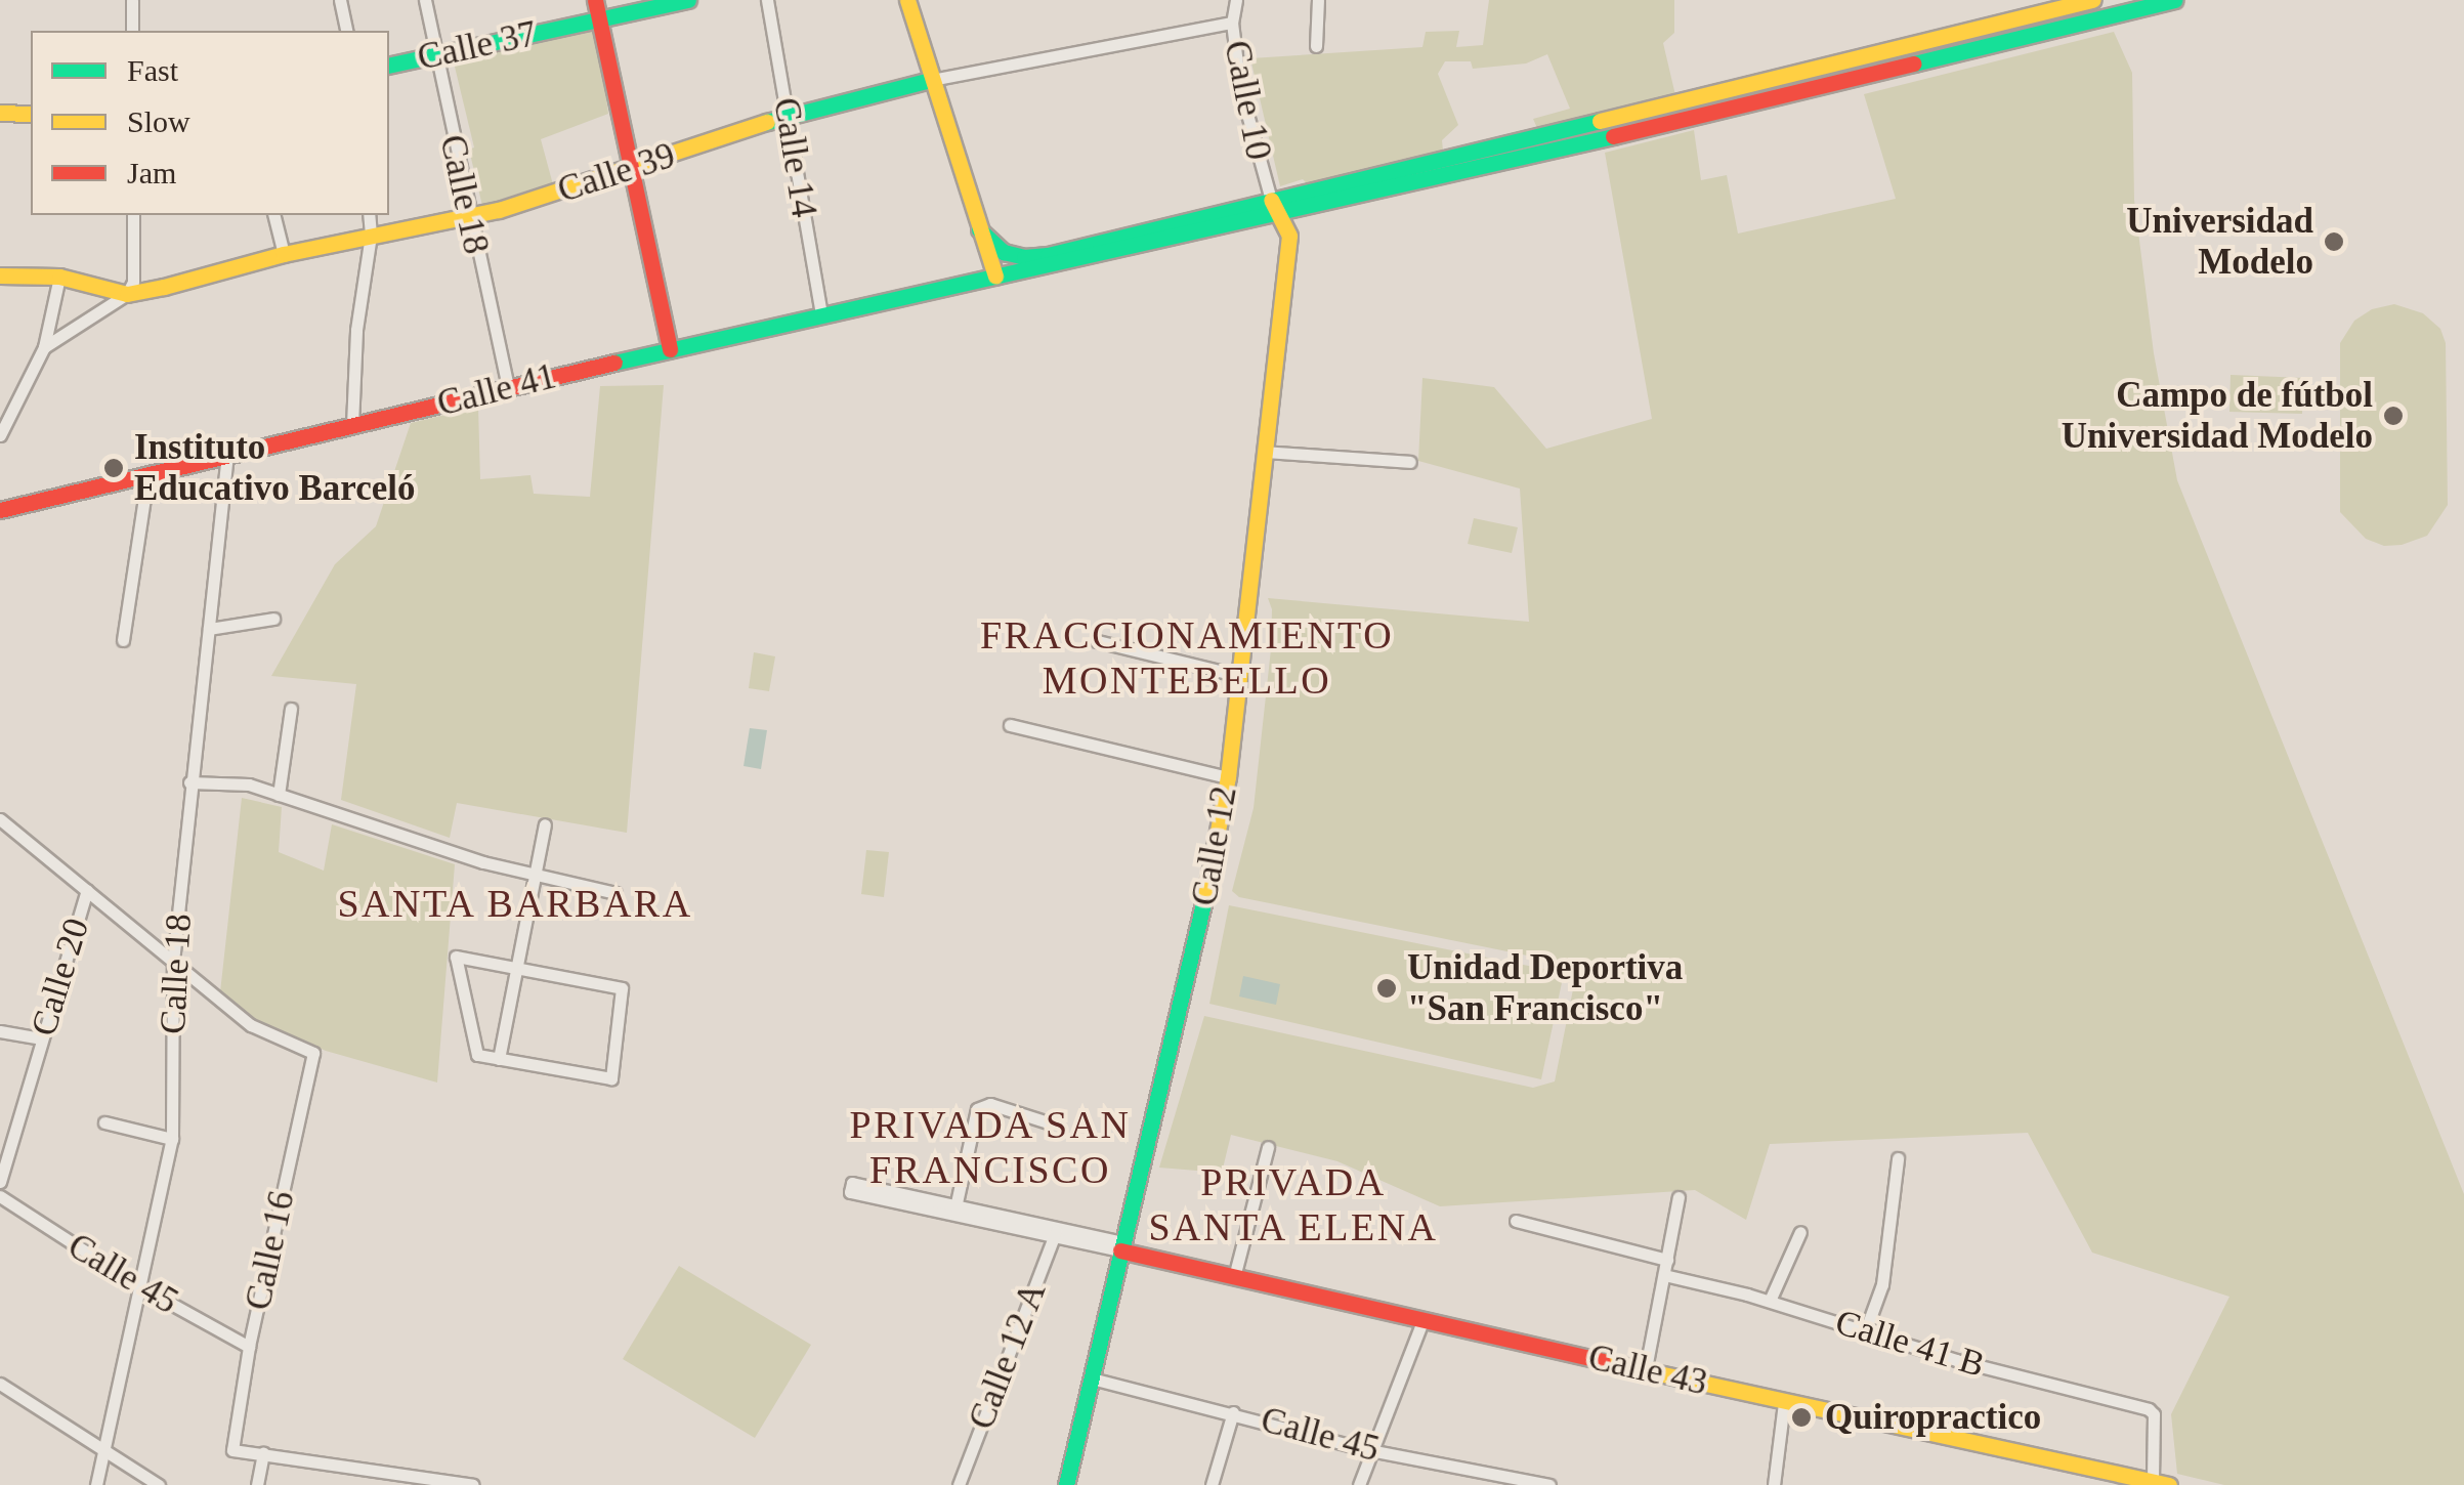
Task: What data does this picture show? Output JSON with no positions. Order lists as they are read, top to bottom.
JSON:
{
  "streets": {
    "main road": [
      "Calle 37",
      "Calle 39",
      "Calle 41",
      "Calle 12",
      "Calle 43"
    ],
    "street": [
      "Calle 10",
      "Calle 14",
      "Calle 18",
      "Calle 20",
      "Calle 16",
      "Calle 45",
      "Calle 41 B",
      "Calle 12 A"
    ]
  },
  "crossings": [
    ["Calle 37", "Calle 18"],
    ["Calle 10", "Calle 39"],
    ["Calle 10", "Calle 41"],
    ["Calle 10", "Calle 12"],
    ["Calle 14", "Calle 39"],
    ["Calle 14", "Calle 41"],
    ["Calle 39", "Calle 18"],
    ["Calle 18", "Calle 41"],
    ["Calle 18", "Calle 16"],
    ["Calle 18", "Calle 45"],
    ["Calle 41", "Calle 12"],
    ["Calle 12", "Calle 45"],
    ["Calle 12", "Calle 43"],
    ["Calle 16", "Calle 45"],
    ["Calle 41 B", "Calle 43"]
  ],
  "districts": [
    "FRACCIONAMIENTO MONTEBELLO",
    "SANTA BARBARA",
    "PRIVADA SAN FRANCISCO",
    "PRIVADA SANTA ELENA"
  ],
  "places": [
    "Universidad Modelo",
    "Campo de fútbol Universidad Modelo",
    "Instituto Educativo Barceló",
    "Unidad Deportiva \"San Francisco\"",
    "Quiropractico"
  ],
  "legend": ["Fast", "Slow", "Jam"]
}
